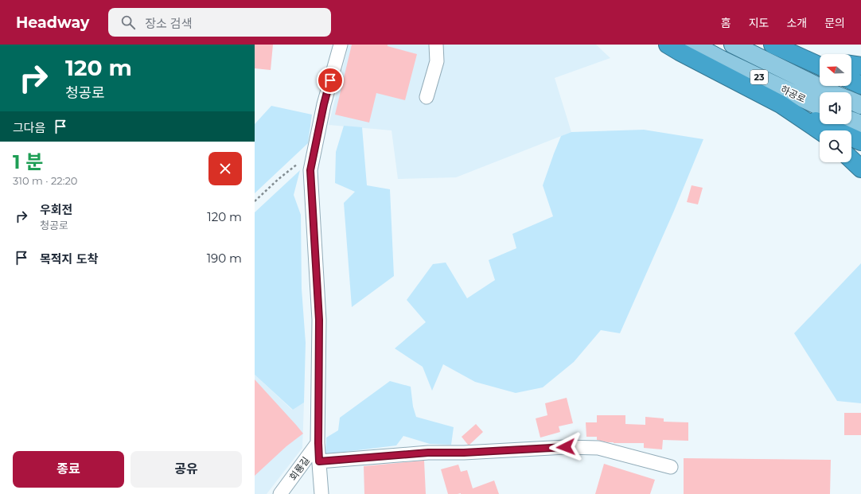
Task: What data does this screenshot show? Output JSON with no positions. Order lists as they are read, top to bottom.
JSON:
{
  "streets": {
    "main road": ["23", "하공로"],
    "street": ["회룡길"]
  },
  "north": "left",
  "page": {
    "header": "Headway",
    "search": "장소 검색",
    "nav": [
      "홈",
      "지도",
      "소개",
      "문의"
    ],
    "turn": ["120 m", "청공로"],
    "then": "그다음",
    "heading": ["1 분", "310 m · 22:20"],
    "list": [
      {
        "name": "우회전",
        "note": "청공로",
        "value": "120 m"
      },
      {
        "name": "목적지 도착",
        "value": "190 m"
      }
    ],
    "buttons": ["종료", "공유"]
  }
}
